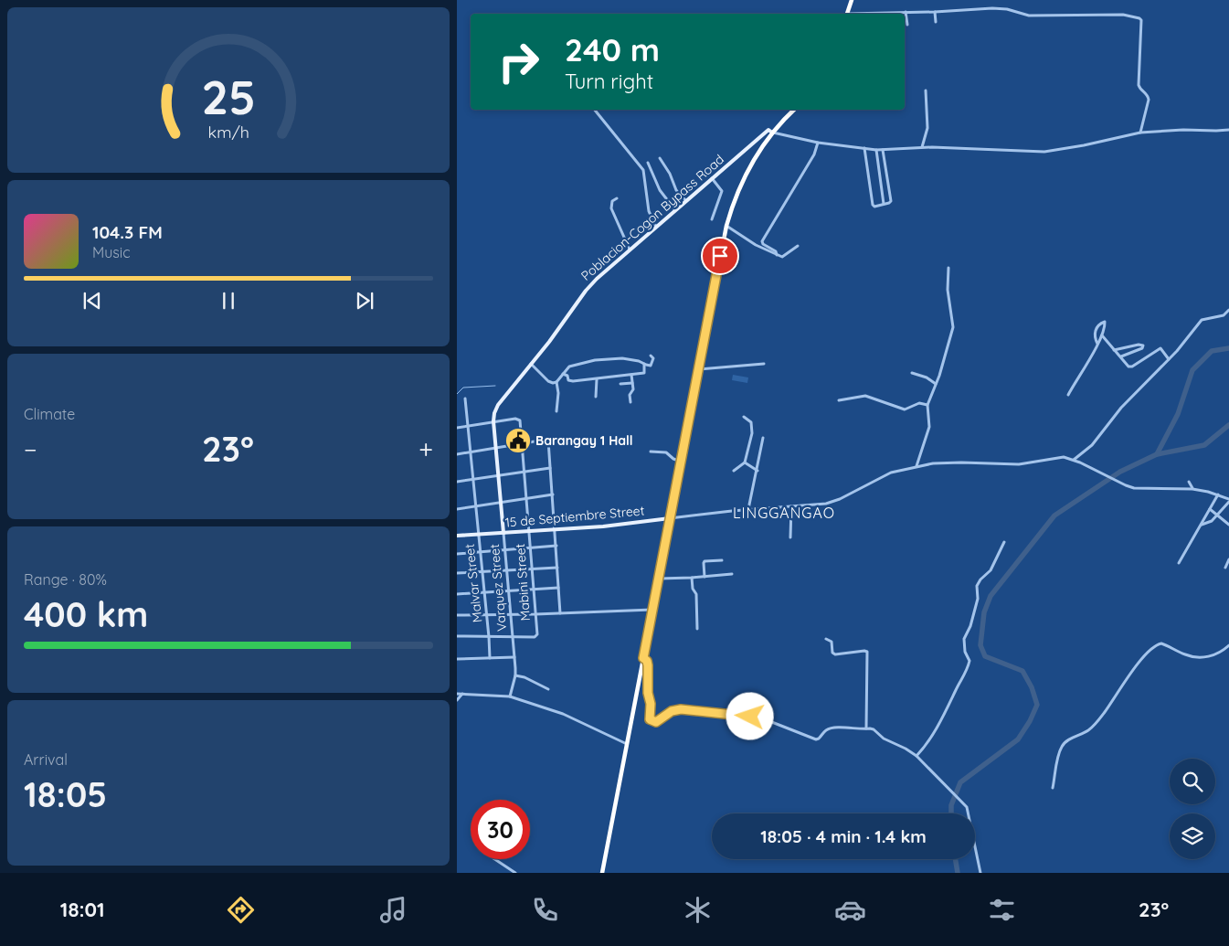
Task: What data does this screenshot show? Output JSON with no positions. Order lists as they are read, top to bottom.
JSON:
{
  "streets": {
    "main road": ["Poblacion-Cogon Bypass Road", "15 de Septiembre Street", "Varquez Street"],
    "street": ["Mabini Street", "Malvar Street"]
  },
  "crossings": [
    ["Poblacion-Cogon Bypass Road", "Mabini Street"],
    ["Poblacion-Cogon Bypass Road", "Varquez Street"],
    ["15 de Septiembre Street", "Mabini Street"],
    ["15 de Septiembre Street", "Malvar Street"],
    ["15 de Septiembre Street", "Varquez Street"],
    ["Mabini Street", "Varquez Street"]
  ],
  "districts": ["LINGGANGAO"],
  "places": {
    "public building": ["Barangay 1 Hall"]
  },
  "page": {
    "turn": ["240 m", "Turn right"],
    "song": ["104.3 FM", "Music"],
    "tile": [
      "Climate",
      ["Range · 80%", "400 km"],
      ["Arrival", "18:05"]
    ],
    "heat": ["−", "23°", "+"],
    "limit": "30",
    "trip": "18:05 · 4 min · 1.4 km",
    "tabs": ["18:01", "23°"],
    "gauge": ["25", "km/h"]
  }
}
